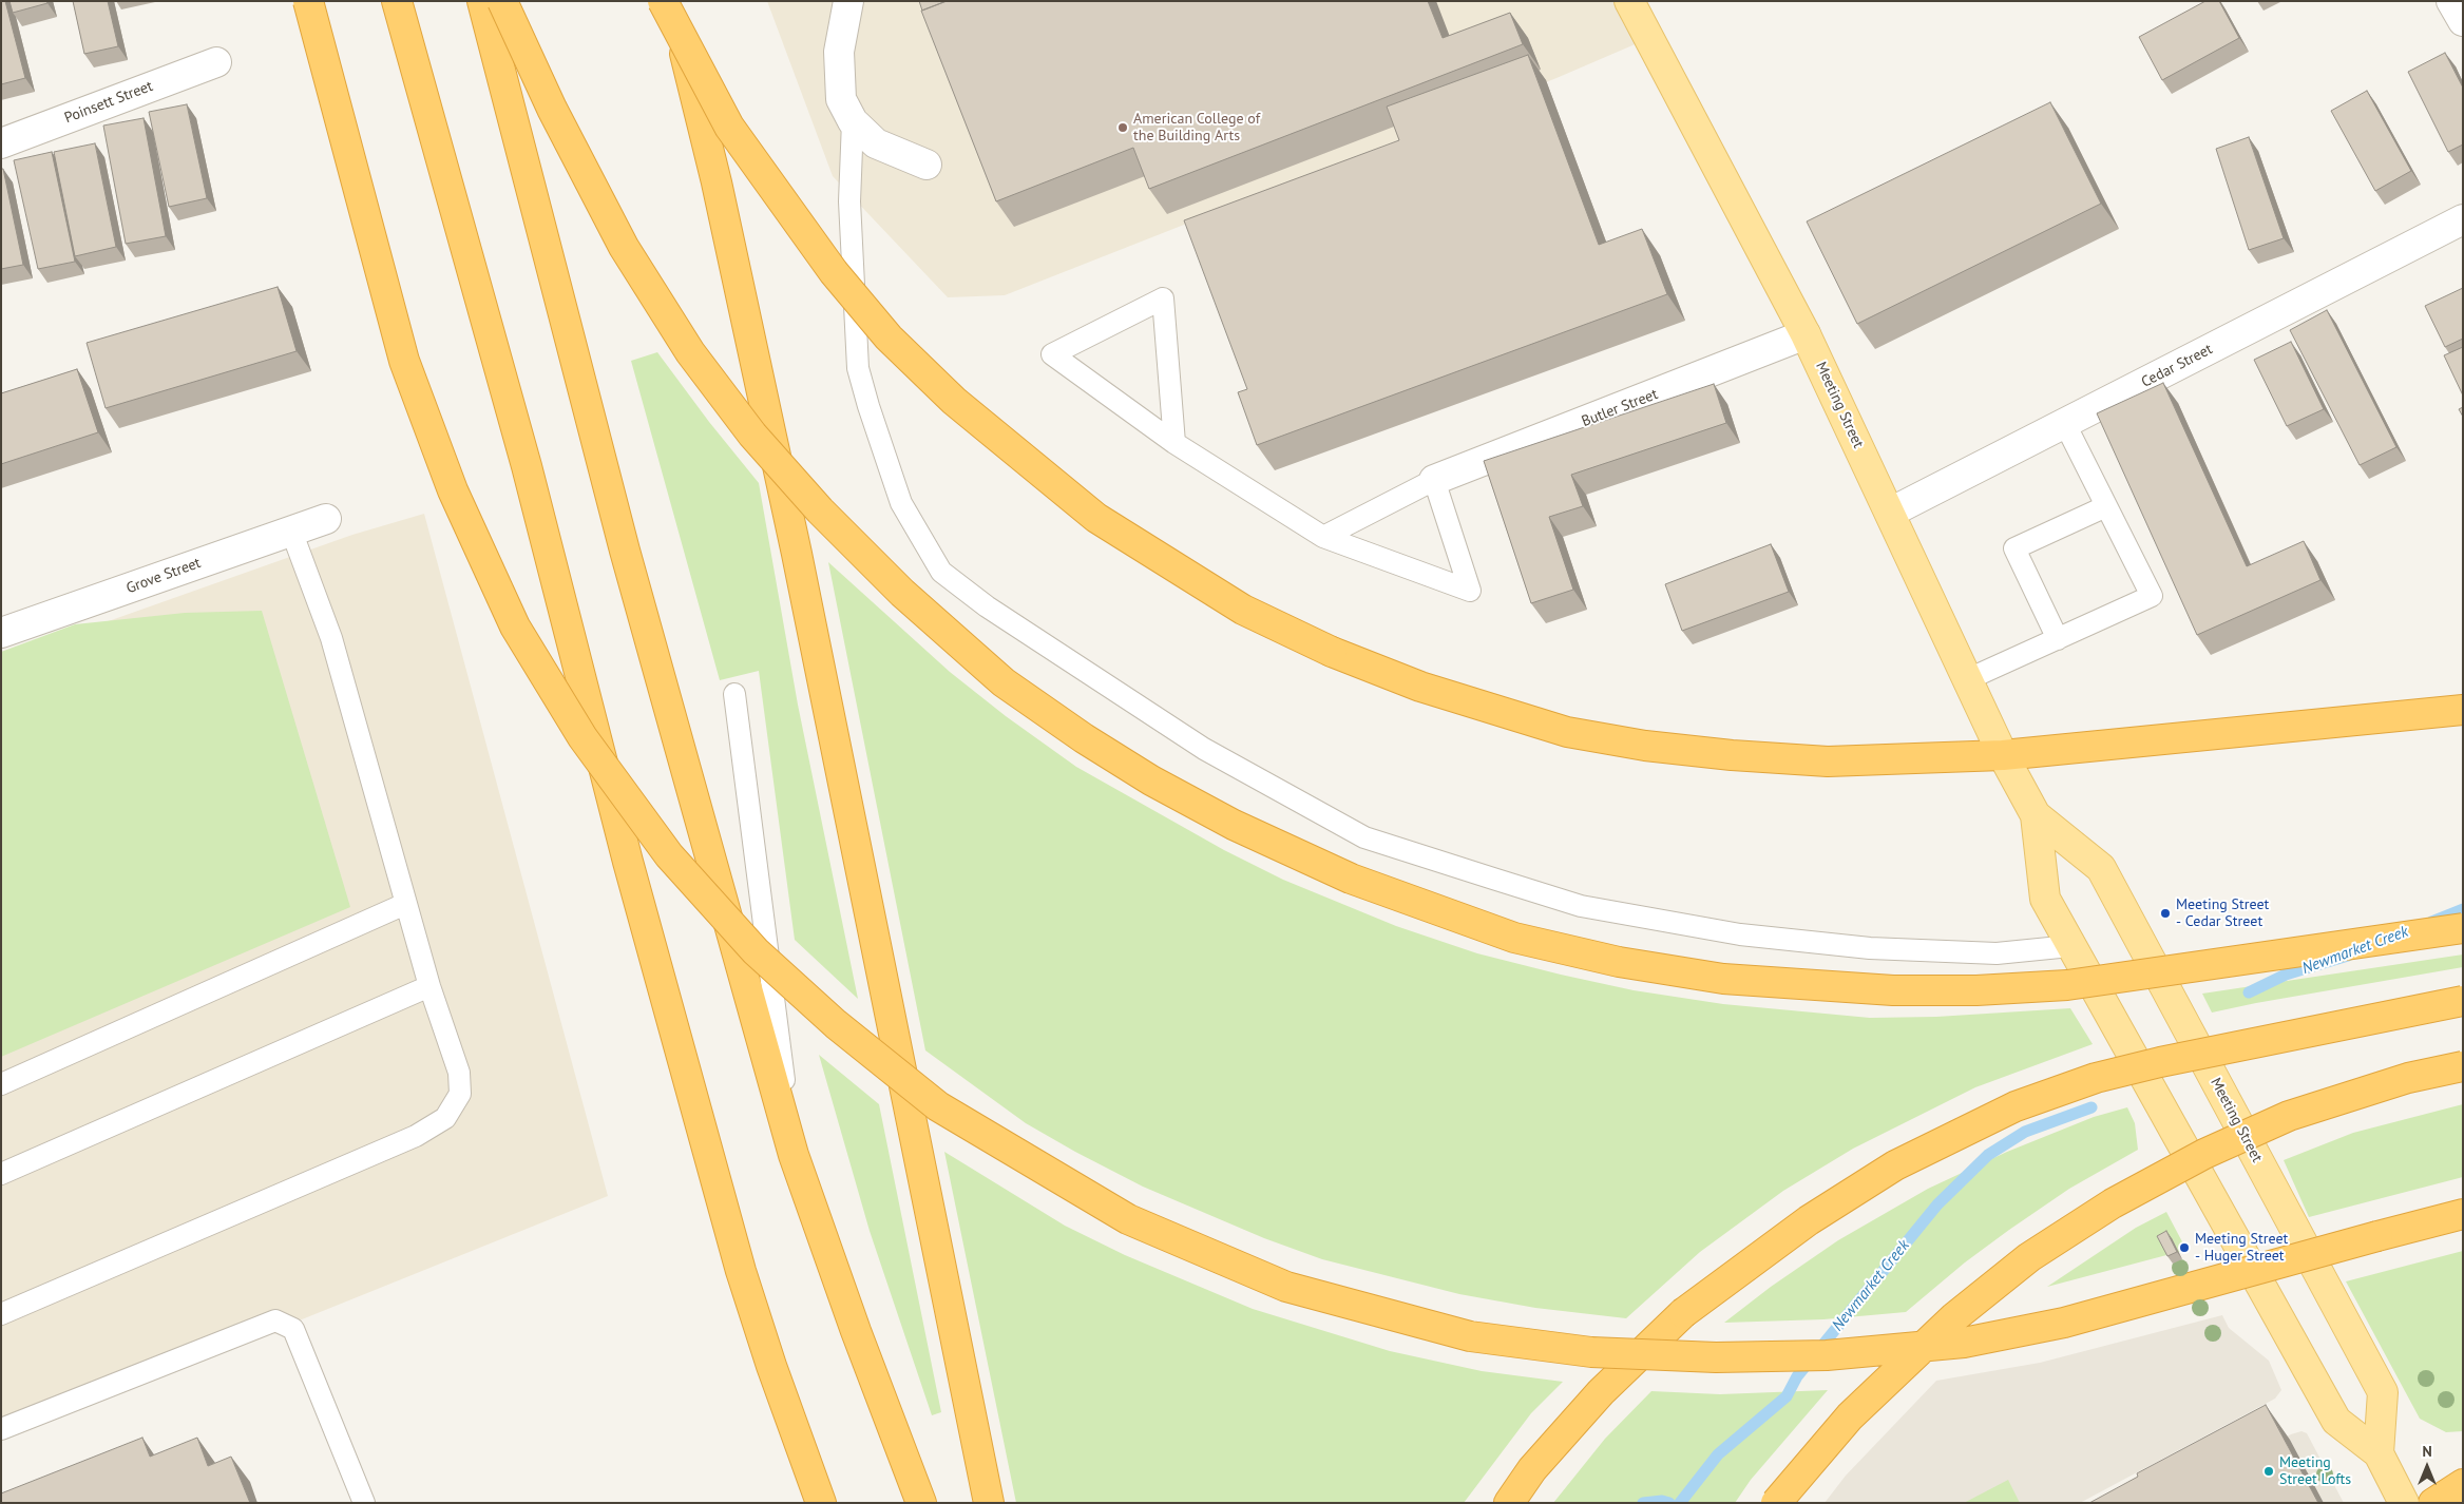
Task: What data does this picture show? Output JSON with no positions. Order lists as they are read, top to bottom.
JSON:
{
  "streets": {
    "main road": ["Meeting Street"],
    "street": [
      "Poinsett Street",
      "Cedar Street",
      "Butler Street",
      "Grove Street"
    ]
  },
  "crossings": [
    ["Cedar Street", "Meeting Street"],
    ["Meeting Street", "Butler Street"]
  ],
  "water": ["Newmarket Creek"],
  "places": [
    "American College of the Building Arts",
    "Meeting Street - Cedar Street",
    "Meeting Street - Huger Street",
    "Meeting Street Lofts"
  ],
  "north": "top"
}
